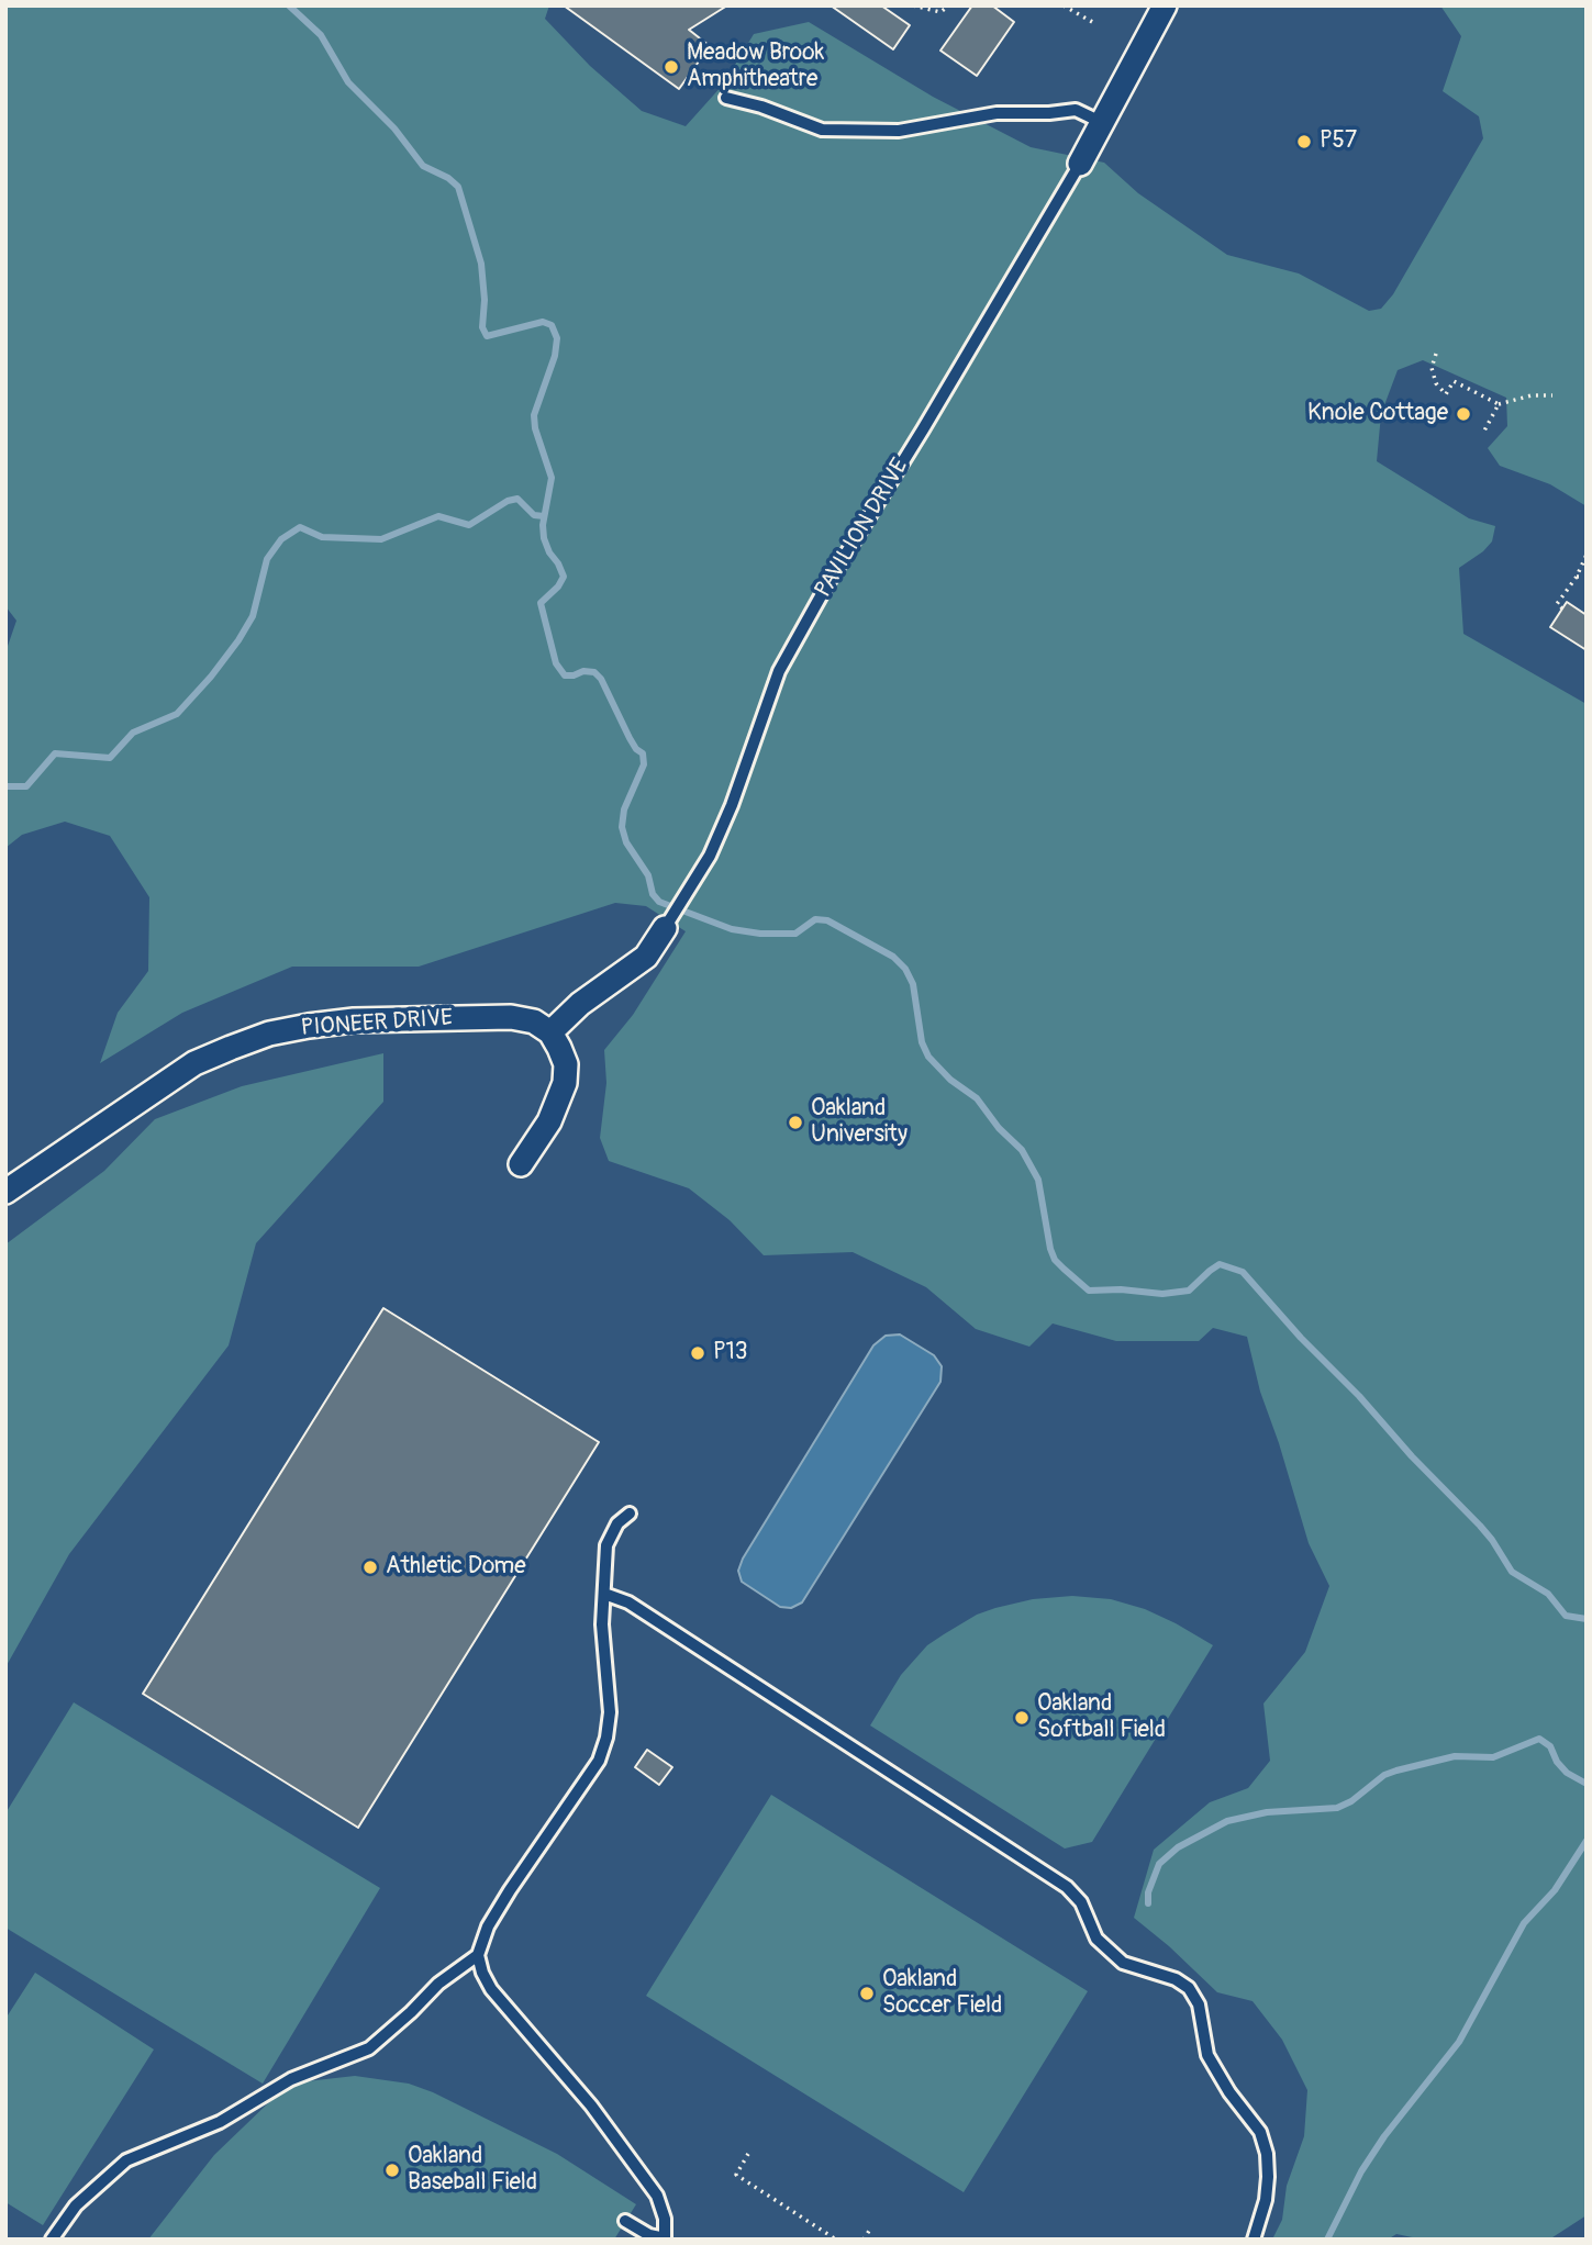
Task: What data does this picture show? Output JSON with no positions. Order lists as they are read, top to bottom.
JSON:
{
  "streets": {
    "street": ["PAVILION DRIVE", "PIONEER DRIVE"]
  },
  "crossings": [
    ["PAVILION DRIVE", "PIONEER DRIVE"]
  ],
  "places": [
    "Meadow Brook Amphitheatre",
    "P57",
    "Knole Cottage",
    "Oakland University",
    "P13",
    "Athletic Dome",
    "Oakland Softball Field",
    "Oakland Soccer Field",
    "Oakland Baseball Field"
  ]
}
